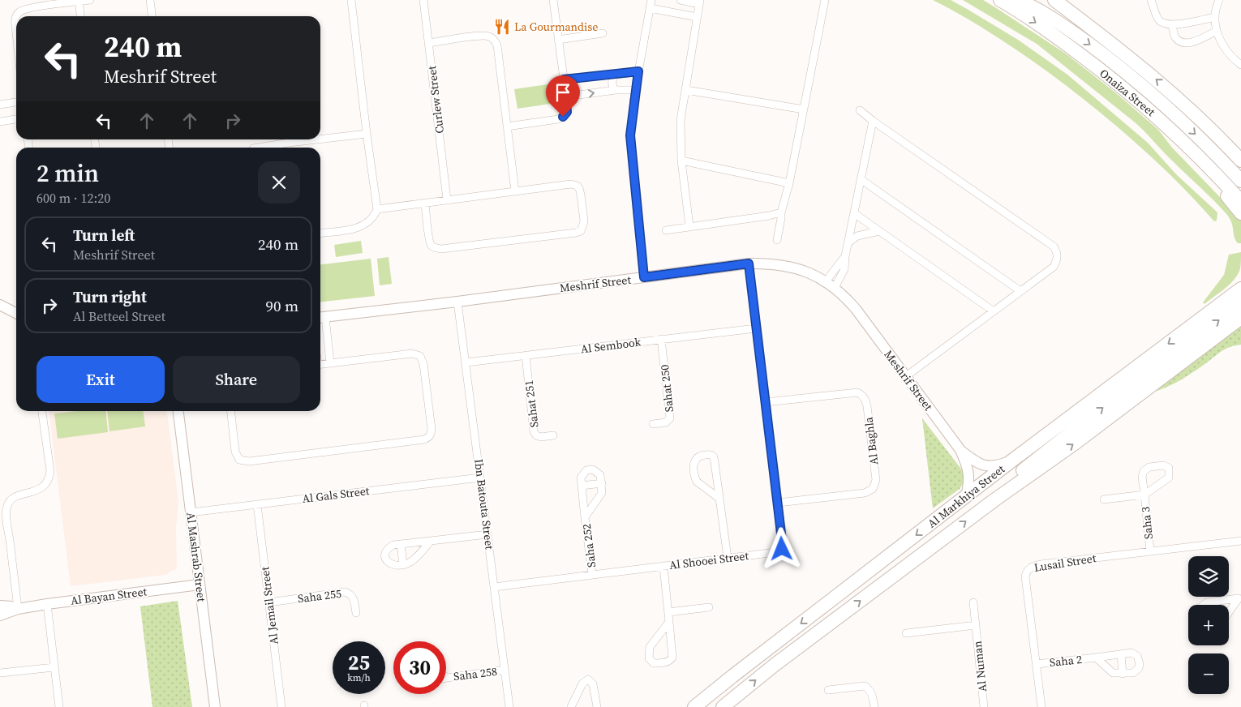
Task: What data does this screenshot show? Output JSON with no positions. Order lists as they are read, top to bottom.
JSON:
{
  "streets": {
    "highway": ["Onaiza Street", "Al Markhiya Street"],
    "street": [
      "Curlew Street",
      "Meshrif Street",
      "Al Sembook",
      "Sahat 250",
      "Sahat 251",
      "Al Baghla",
      "Al Gals Street",
      "Ibn Batouta Street",
      "Saha 3",
      "Saha 252",
      "Al Mashrab Street",
      "Al Shooei Street",
      "Lusail Street",
      "Al Bayan Street",
      "Saha 255",
      "Al Jemail Street",
      "Saha 2",
      "Al Numan",
      "Saha 258"
    ]
  },
  "crossings": [
    ["Meshrif Street", "Al Markhiya Street"],
    ["Meshrif Street", "Ibn Batouta Street"],
    ["Meshrif Street", "Al Shooei Street"],
    ["Al Sembook", "Sahat 250"],
    ["Al Sembook", "Sahat 251"],
    ["Al Sembook", "Ibn Batouta Street"],
    ["Al Sembook", "Al Shooei Street"],
    ["Al Baghla", "Al Shooei Street"],
    ["Al Gals Street", "Ibn Batouta Street"],
    ["Al Gals Street", "Al Mashrab Street"],
    ["Al Gals Street", "Al Jemail Street"],
    ["Ibn Batouta Street", "Al Shooei Street"],
    ["Ibn Batouta Street", "Saha 258"],
    ["Saha 3", "Lusail Street"],
    ["Saha 252", "Al Shooei Street"],
    ["Al Mashrab Street", "Al Bayan Street"],
    ["Lusail Street", "Saha 2"],
    ["Saha 255", "Al Jemail Street"]
  ],
  "places": {
    "restaurant": ["La Gourmandise"]
  },
  "page": {
    "turn": ["240 m", "Meshrif Street"],
    "heading": ["2 min", "600 m · 12:20"],
    "list": [
      {
        "name": "Turn left",
        "note": "Meshrif Street",
        "value": "240 m"
      },
      {
        "name": "Turn right",
        "note": "Al Betteel Street",
        "value": "90 m"
      }
    ],
    "buttons": ["Exit", "Share"],
    "map_buttons": ["+", "−"],
    "speed": "25 km/h",
    "limit": "30"
  }
}
